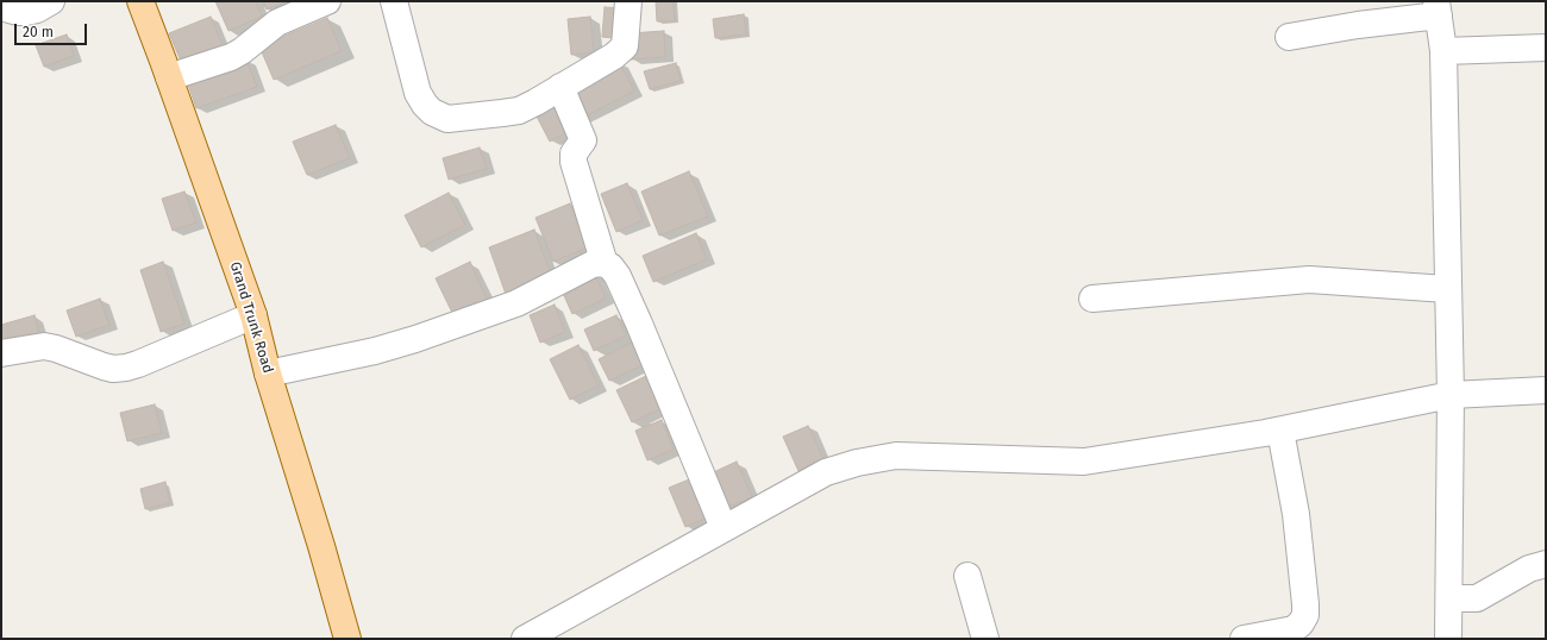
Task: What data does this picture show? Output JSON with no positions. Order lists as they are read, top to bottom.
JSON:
{
  "streets": {
    "main road": ["Grand Trunk Road"]
  },
  "scale_bar": "20 m"
}
